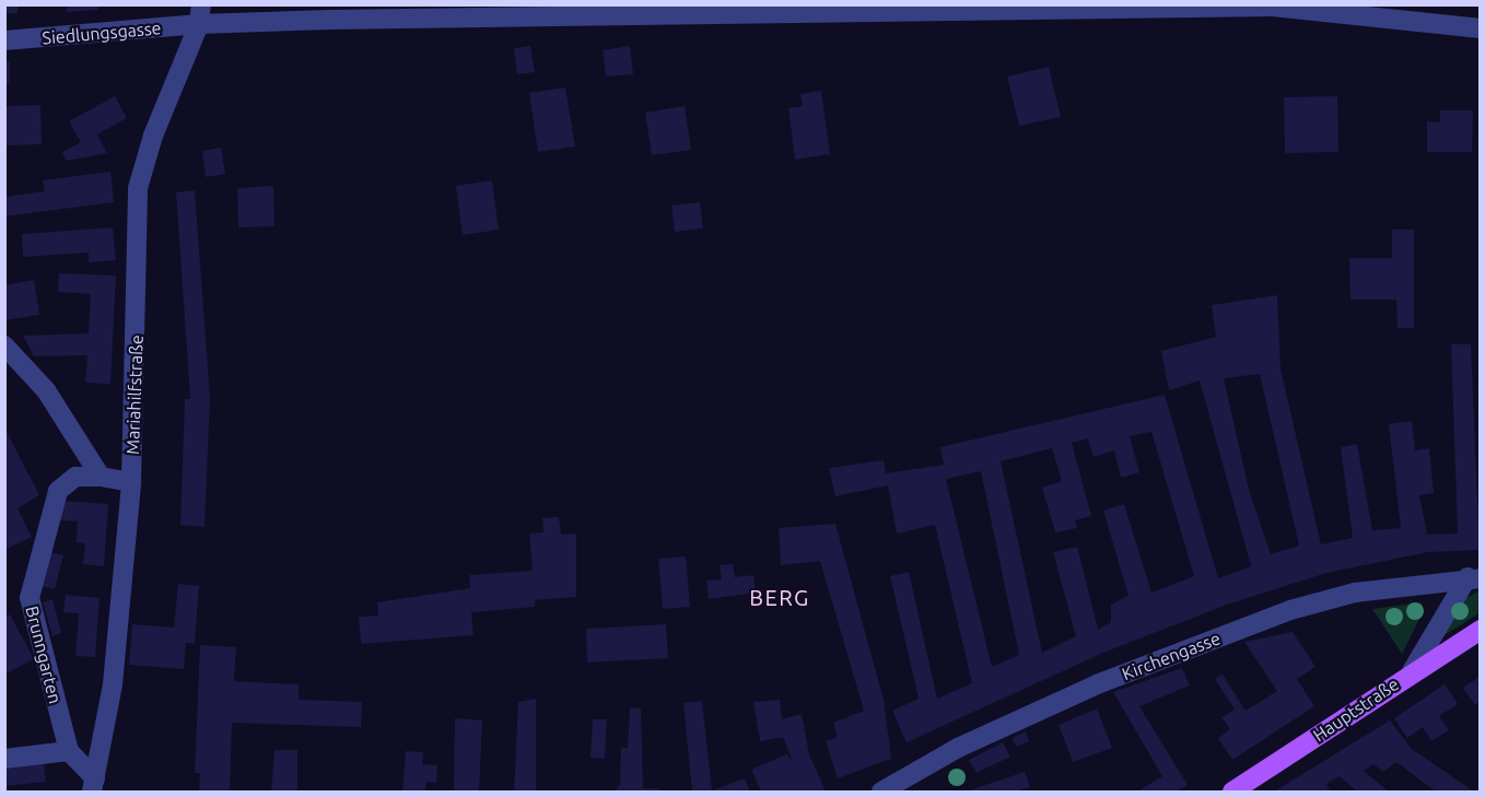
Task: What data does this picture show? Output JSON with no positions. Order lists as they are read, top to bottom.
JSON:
{
  "streets": {
    "main road": ["Hauptstraße"],
    "street": [
      "Siedlungsgasse",
      "Mariahilfstraße",
      "Brunngarten",
      "Kirchengasse"
    ]
  },
  "crossings": [
    ["Siedlungsgasse", "Mariahilfstraße"],
    ["Mariahilfstraße", "Brunngarten"]
  ],
  "districts": ["BERG"]
}
